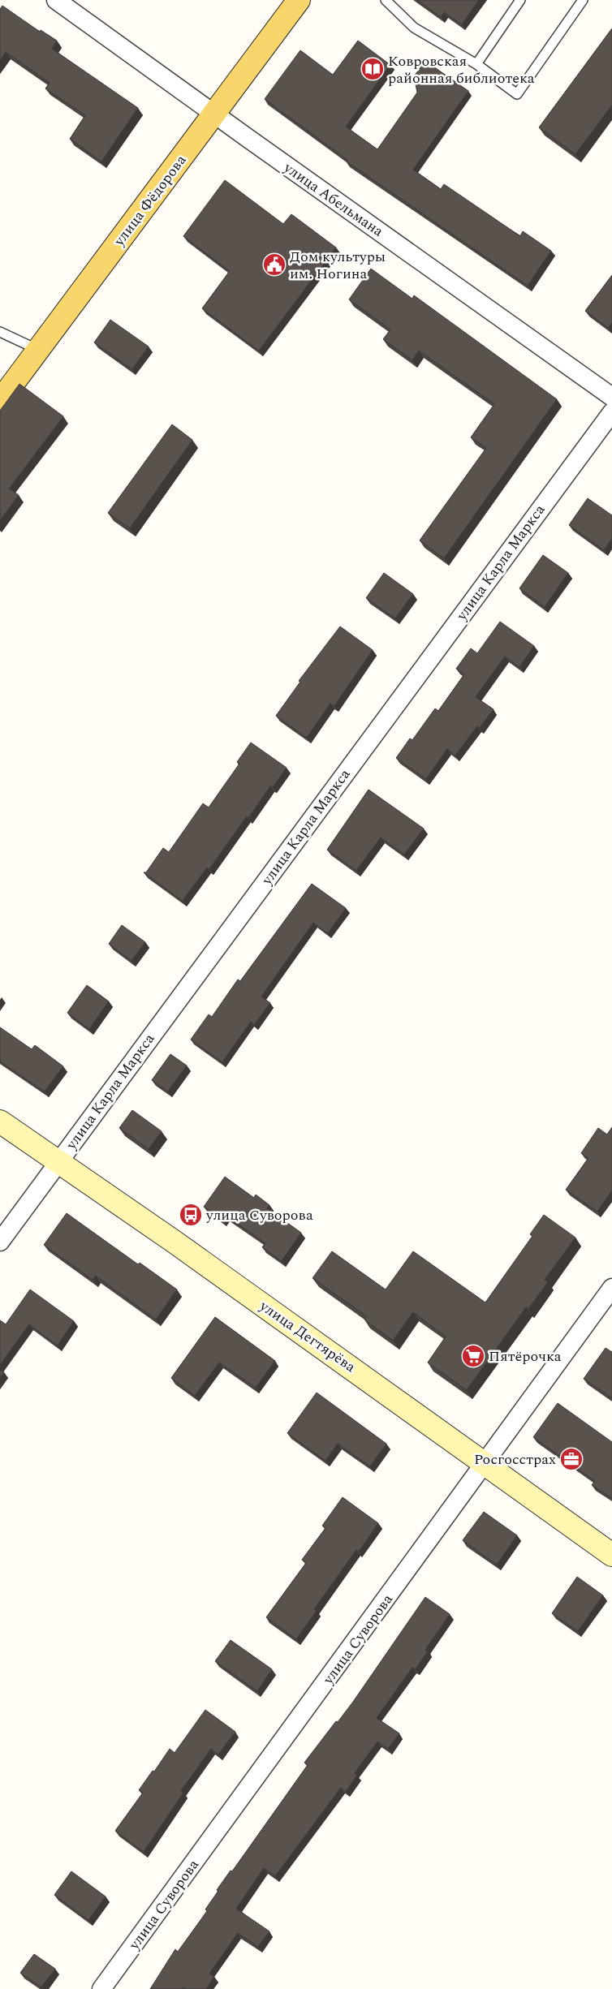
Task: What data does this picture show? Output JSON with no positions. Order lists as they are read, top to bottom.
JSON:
{
  "streets": {
    "main road": ["улица Фёдорова", "улица Дегтярёва"],
    "street": ["улица Абельмана", "улица Карла Маркса", "улица Суворова"]
  },
  "crossings": [
    ["улица Абельмана", "улица Фёдорова"],
    ["улица Карла Маркса", "улица Дегтярёва"],
    ["улица Дегтярёва", "улица Суворова"]
  ],
  "places": {
    "library": ["Ковровская районная библиотека"],
    "public building": ["Дом культуры им. Ногина"],
    "bus stop": ["улица Суворова"],
    "supermarket": ["Пятёрочка"],
    "office": ["Росгосстрах"]
  }
}
